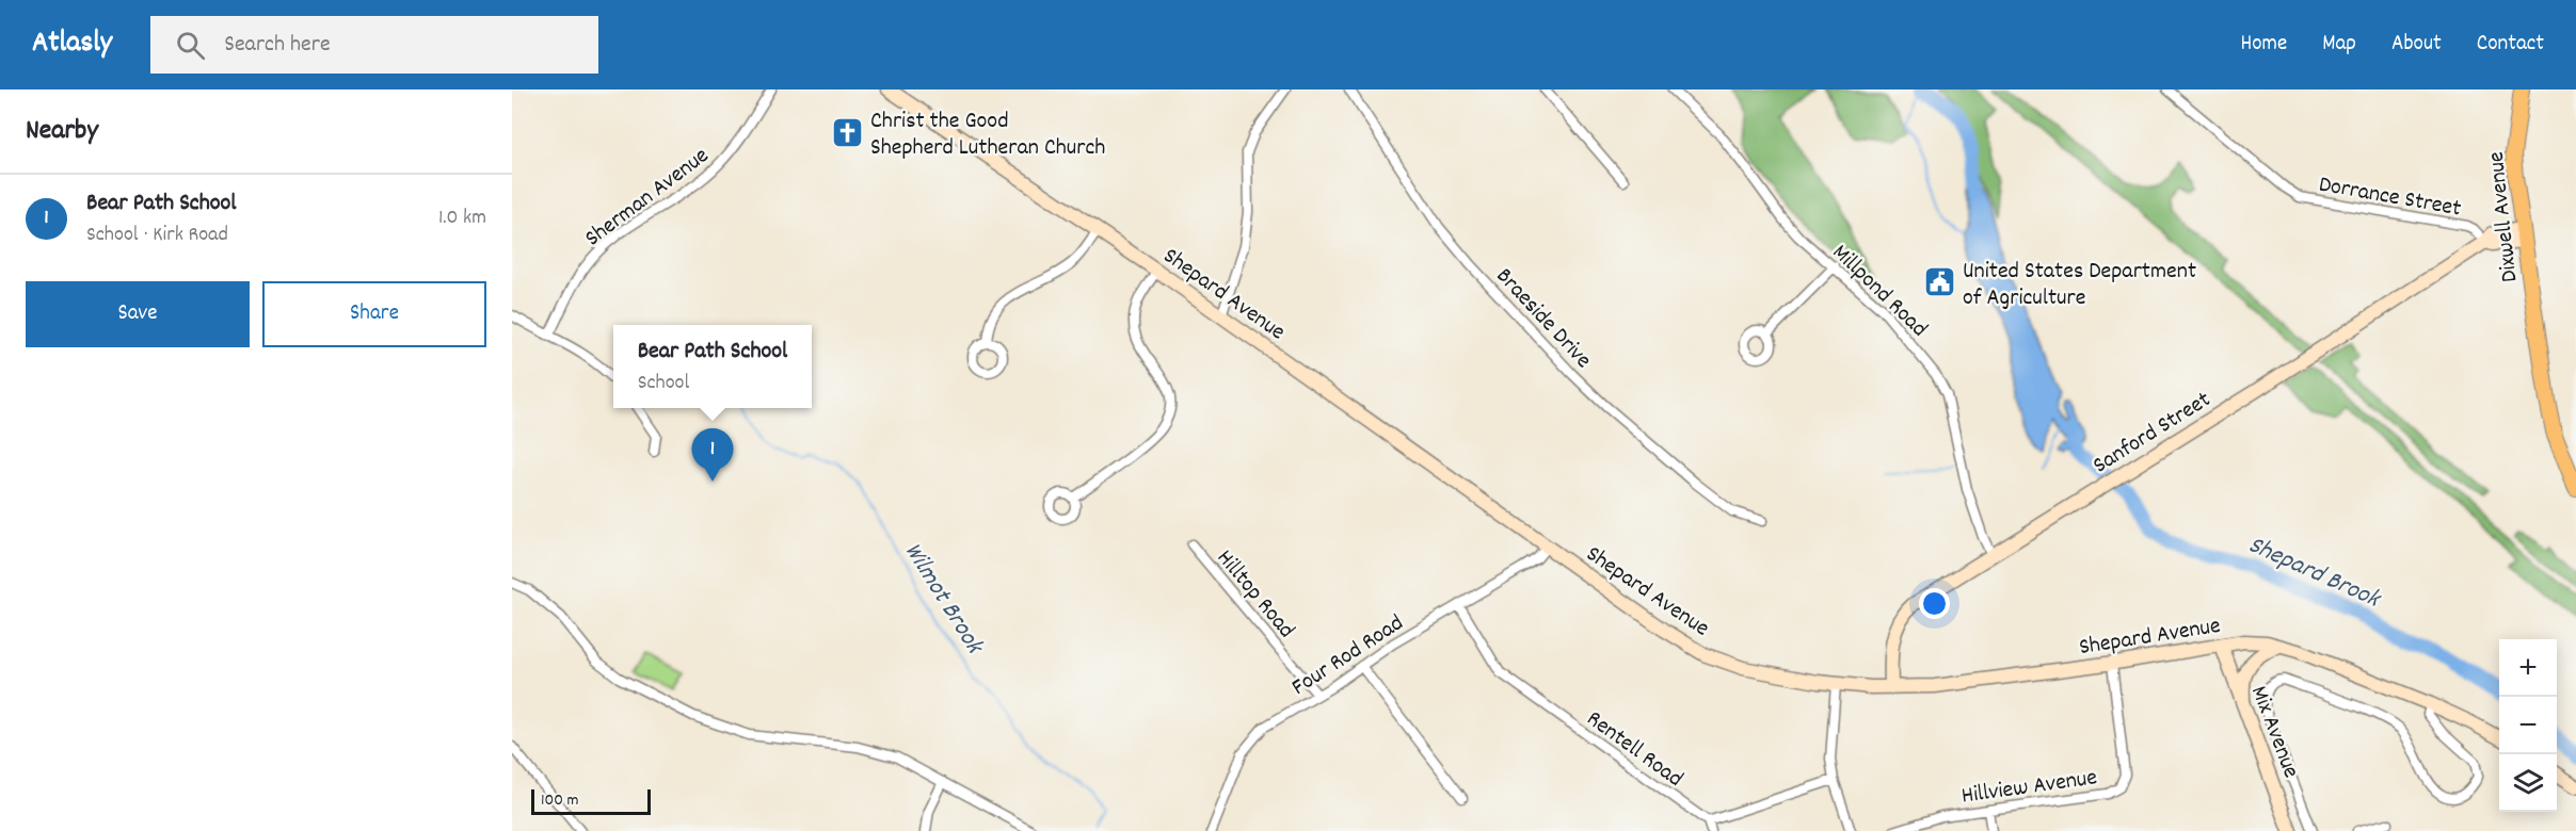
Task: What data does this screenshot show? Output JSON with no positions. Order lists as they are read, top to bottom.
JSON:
{
  "streets": {
    "main road": [
      "Dixwell Avenue",
      "Shepard Avenue",
      "Sanford Street",
      "Mix Avenue"
    ],
    "street": [
      "Dorrance Street",
      "Sherman Avenue",
      "Millpond Road",
      "Braeside Drive",
      "Hilltop Road",
      "Four Rod Road",
      "Rentell Road",
      "Hillview Avenue"
    ]
  },
  "crossings": [
    ["Dorrance Street", "Sanford Street"],
    ["Millpond Road", "Sanford Street"],
    ["Shepard Avenue", "Sanford Street"],
    ["Shepard Avenue", "Four Rod Road"],
    ["Shepard Avenue", "Mix Avenue"],
    ["Shepard Avenue", "Hillview Avenue"],
    ["Hilltop Road", "Four Rod Road"],
    ["Four Rod Road", "Rentell Road"]
  ],
  "water": ["Shepard Brook", "Wilmot Brook"],
  "places": {
    "church": ["Christ the Good Shepherd Lutheran Church"],
    "public building": ["United States Department of Agriculture"]
  },
  "scale_bar": "100 m",
  "page": {
    "header": "Atlasly",
    "search": "Search here",
    "nav": [
      "Home",
      "Map",
      "About",
      "Contact"
    ],
    "heading": "Nearby",
    "list": [
      {
        "mark": "1",
        "name": "Bear Path School",
        "note": "School · Kirk Road",
        "value": "1.0 km"
      }
    ],
    "buttons": ["Save", "Share"],
    "popup": ["Bear Path School", "School"],
    "pins": "1",
    "map_buttons": ["+", "−"],
    "scale": "100 m"
  }
}
